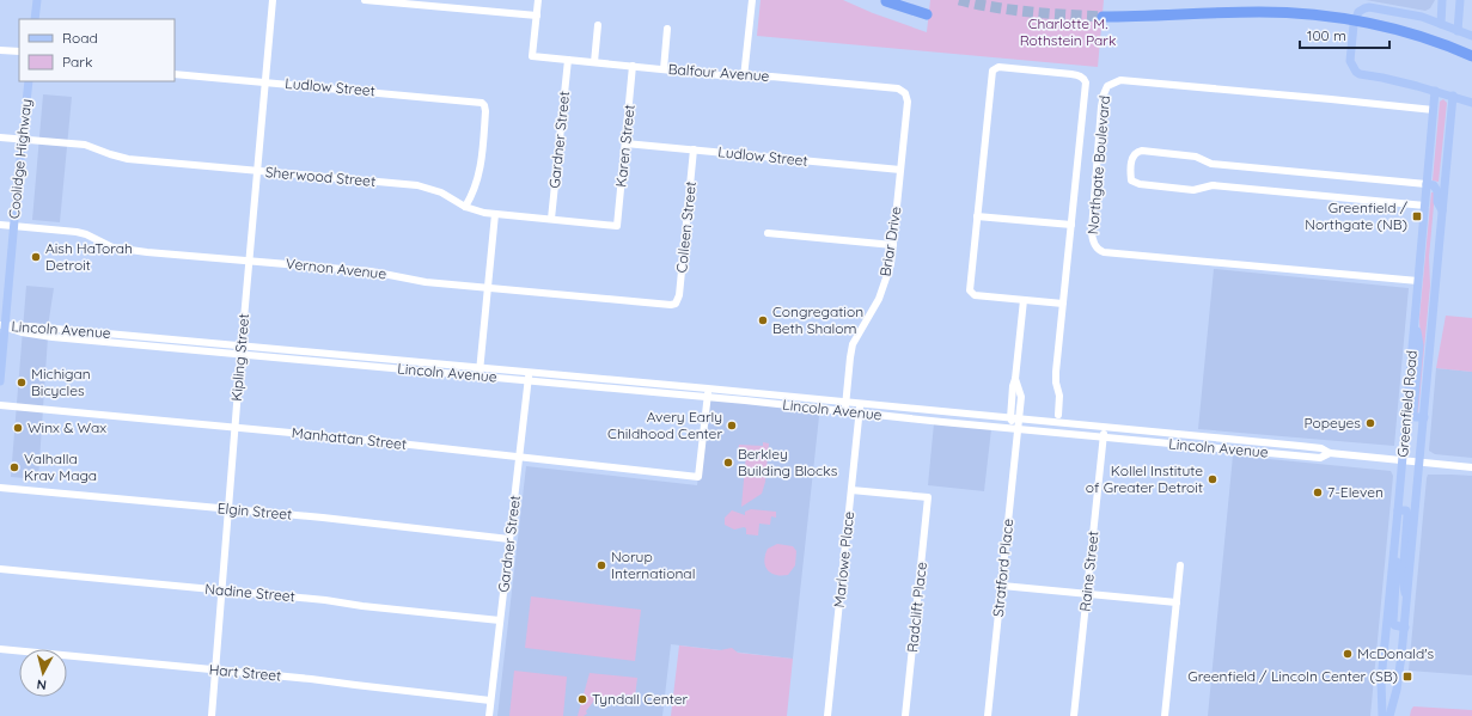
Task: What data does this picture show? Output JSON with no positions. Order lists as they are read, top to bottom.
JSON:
{
  "streets": {
    "main road": ["Coolidge Highway", "Greenfield Road"],
    "street": [
      "Balfour Avenue",
      "Ludlow Street",
      "Gardner Street",
      "Karen Street",
      "Northgate Boulevard",
      "Sherwood Street",
      "Colleen Street",
      "Briar Drive",
      "Vernon Avenue",
      "Lincoln Avenue",
      "Kipling Street",
      "Manhattan Street",
      "Elgin Street",
      "Marlowe Place",
      "Stratford Place",
      "Raine Street",
      "Nadine Street",
      "Radclift Place",
      "Hart Street"
    ]
  },
  "crossings": [
    ["Balfour Avenue", "Gardner Street"],
    ["Balfour Avenue", "Karen Street"],
    ["Balfour Avenue", "Briar Drive"],
    ["Ludlow Street", "Karen Street"],
    ["Ludlow Street", "Sherwood Street"],
    ["Ludlow Street", "Colleen Street"],
    ["Ludlow Street", "Briar Drive"],
    ["Ludlow Street", "Kipling Street"],
    ["Gardner Street", "Sherwood Street"],
    ["Gardner Street", "Lincoln Avenue"],
    ["Gardner Street", "Manhattan Street"],
    ["Gardner Street", "Elgin Street"],
    ["Gardner Street", "Nadine Street"],
    ["Gardner Street", "Hart Street"],
    ["Karen Street", "Sherwood Street"],
    ["Coolidge Highway", "Sherwood Street"],
    ["Coolidge Highway", "Vernon Avenue"],
    ["Coolidge Highway", "Lincoln Avenue"],
    ["Northgate Boulevard", "Greenfield Road"],
    ["Sherwood Street", "Kipling Street"],
    ["Colleen Street", "Vernon Avenue"],
    ["Briar Drive", "Lincoln Avenue"],
    ["Vernon Avenue", "Kipling Street"],
    ["Lincoln Avenue", "Kipling Street"],
    ["Lincoln Avenue", "Greenfield Road"],
    ["Lincoln Avenue", "Manhattan Street"],
    ["Lincoln Avenue", "Marlowe Place"],
    ["Lincoln Avenue", "Stratford Place"],
    ["Lincoln Avenue", "Raine Street"],
    ["Kipling Street", "Manhattan Street"],
    ["Kipling Street", "Elgin Street"],
    ["Kipling Street", "Nadine Street"],
    ["Kipling Street", "Hart Street"],
    ["Marlowe Place", "Radclift Place"]
  ],
  "parks": ["Charlotte M. Rothstein Park"],
  "places": {
    "transit": ["Greenfield / Northgate (NB)", "Greenfield / Lincoln Center (SB)"],
    "other": [
      "Aish HaTorah Detroit",
      "Congregation Beth Shalom",
      "Michigan Bicycles",
      "Popeyes",
      "Avery Early Childhood Center",
      "Winx & Wax",
      "Berkley Building Blocks",
      "Valhalla Krav Maga",
      "Kollel Institute of Greater Detroit",
      "7-Eleven",
      "Norup International",
      "McDonald's",
      "Tyndall Center"
    ]
  },
  "legend": ["Road", "Park"],
  "scale_bar": "100 m",
  "north": "bottom"
}
